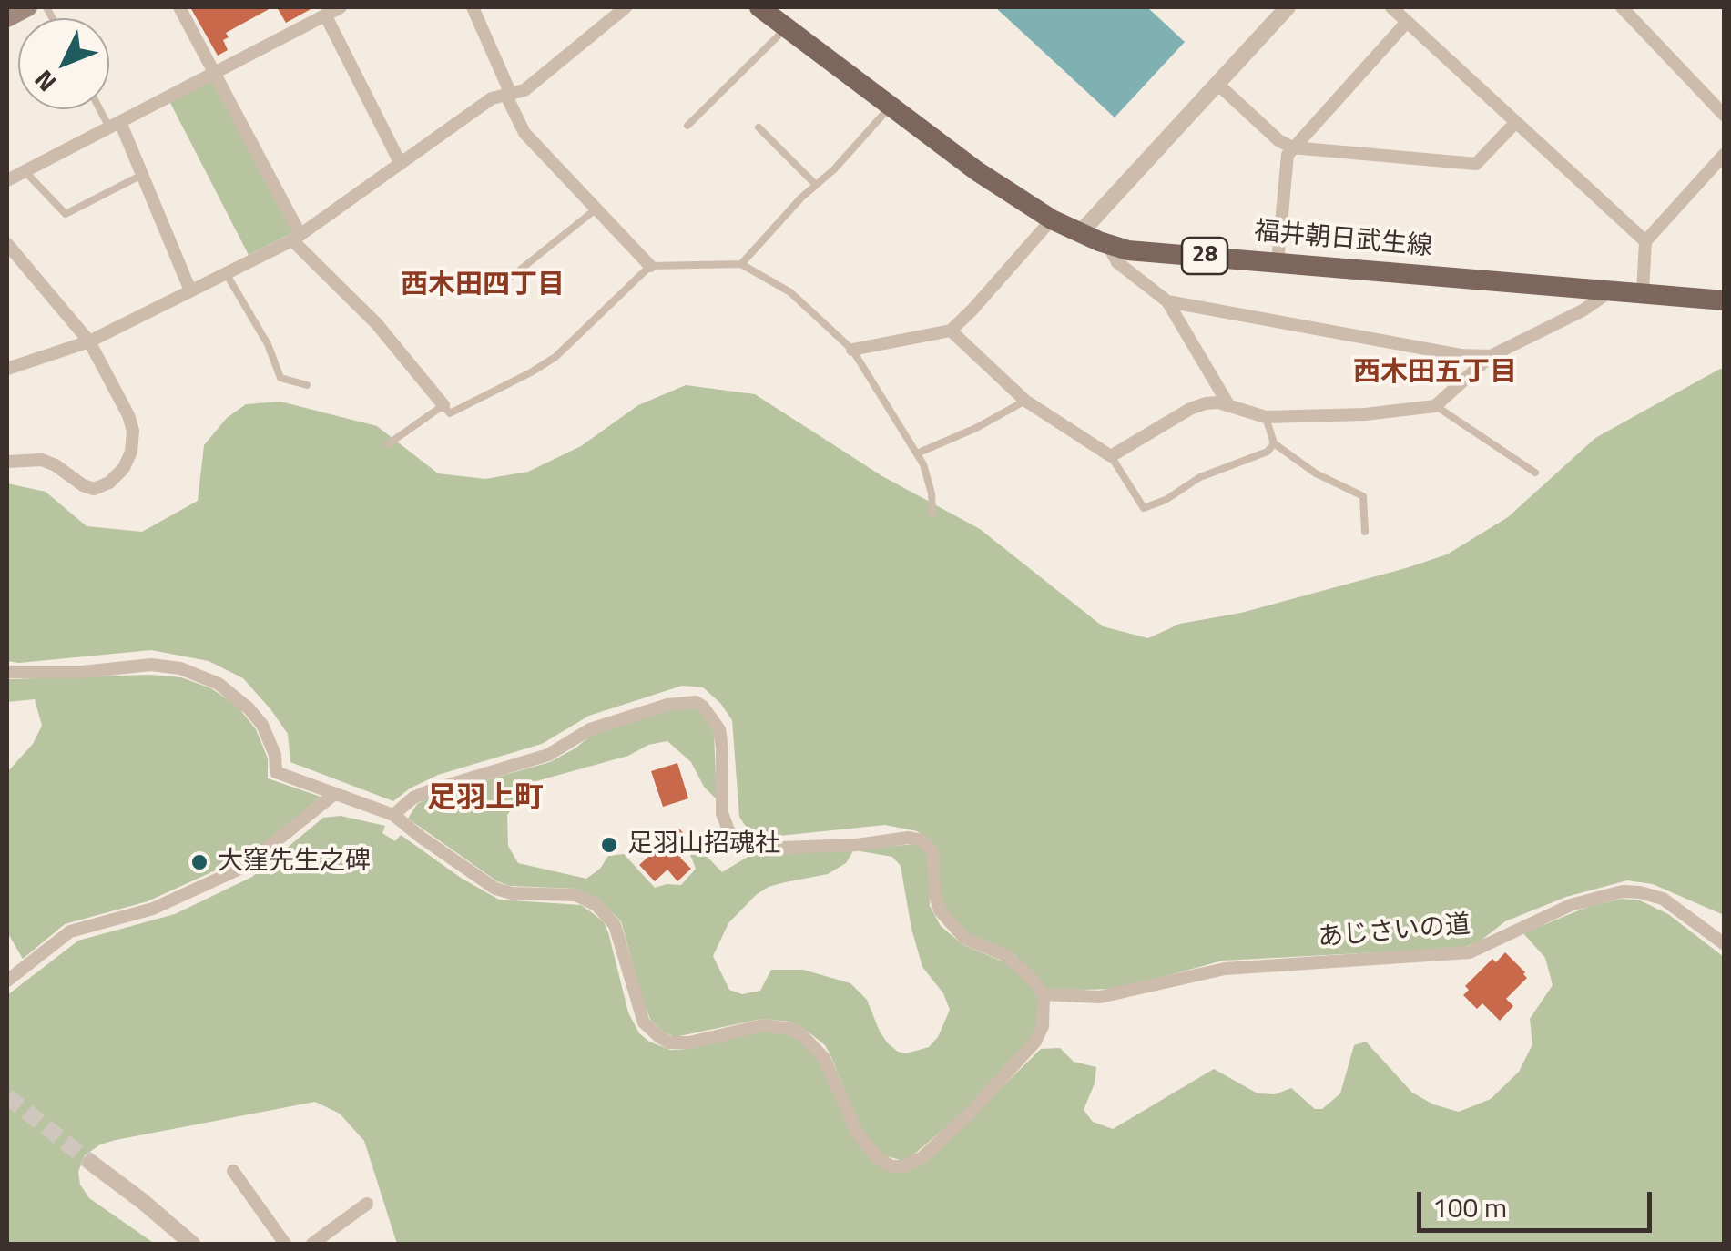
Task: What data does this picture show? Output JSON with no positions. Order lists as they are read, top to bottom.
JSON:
{
  "streets": {
    "main road": ["福井朝日武生線", "28"],
    "street": ["あじさいの道"]
  },
  "districts": ["西木田四丁目", "西木田五丁目", "足羽上町"],
  "places": ["足羽山招魂社", "大窪先生之碑"],
  "scale_bar": "100 m",
  "north": "bottom left"
}
